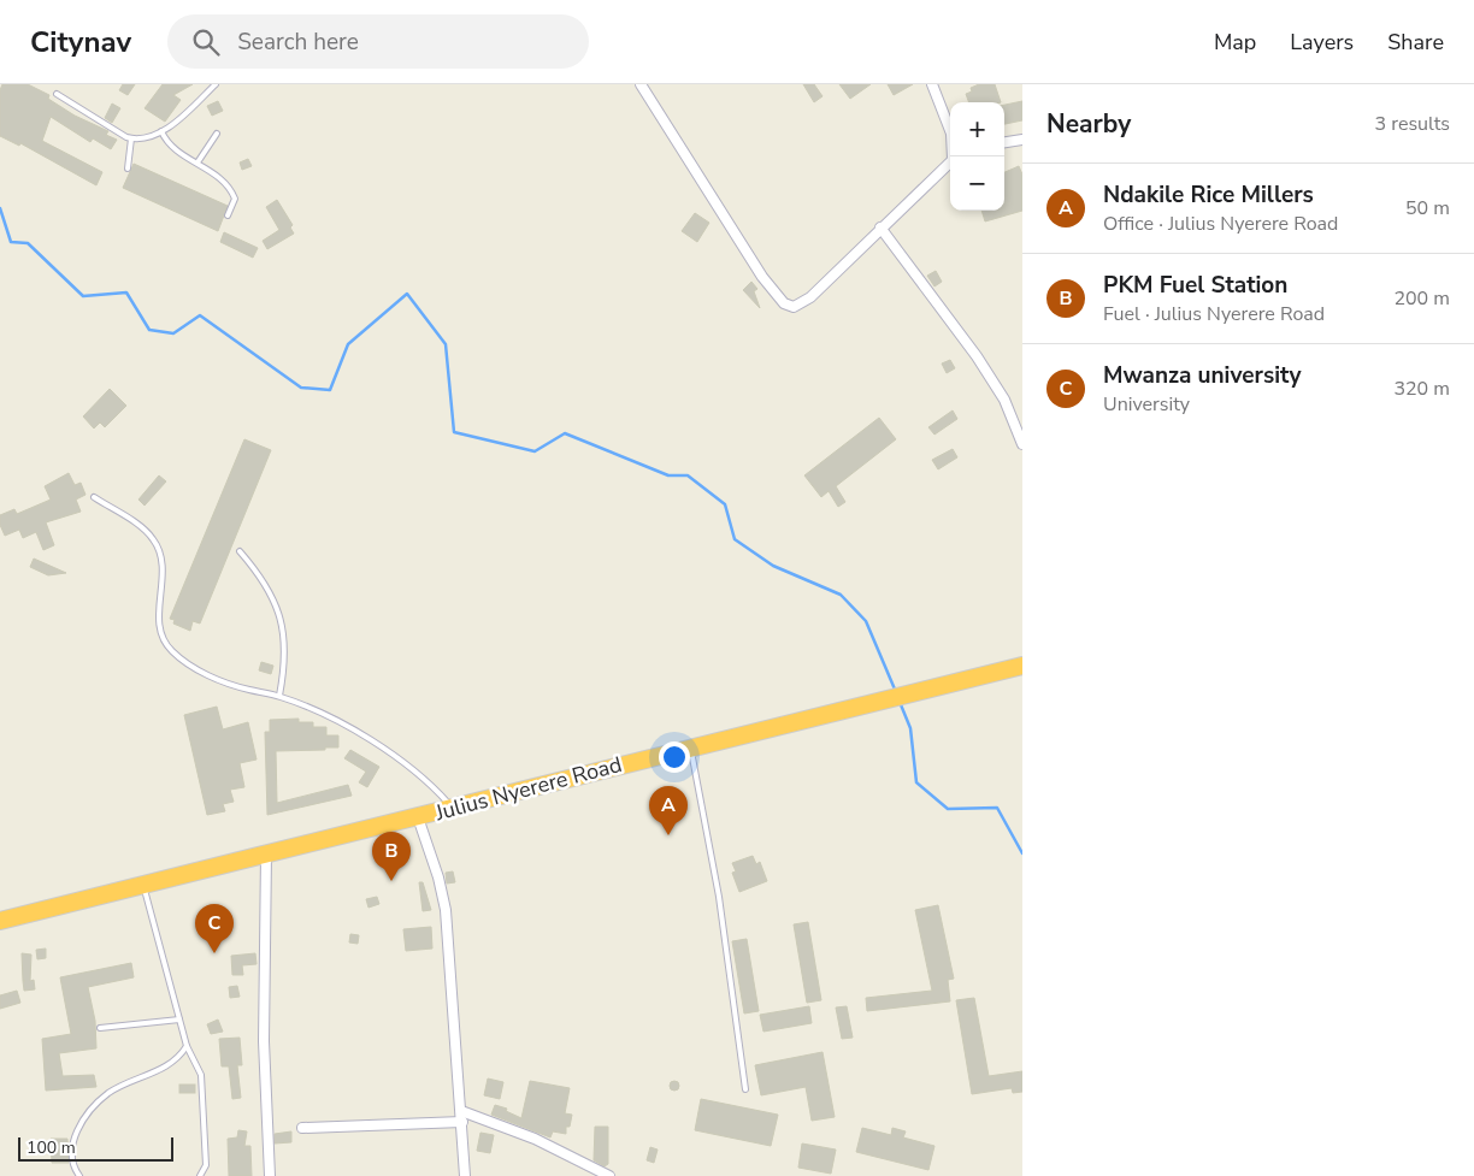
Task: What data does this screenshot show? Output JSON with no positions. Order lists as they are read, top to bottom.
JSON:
{
  "streets": {
    "highway": ["Julius Nyerere Road"]
  },
  "scale_bar": "100 m",
  "page": {
    "header": "Citynav",
    "search": "Search here",
    "nav": ["Map", "Layers", "Share"],
    "heading": ["Nearby", "3 results"],
    "map_buttons": ["+", "−"],
    "list": [
      {
        "mark": "A",
        "name": "Ndakile Rice Millers",
        "note": "Office · Julius Nyerere Road",
        "value": "50 m"
      },
      {
        "mark": "B",
        "name": "PKM Fuel Station",
        "note": "Fuel · Julius Nyerere Road",
        "value": "200 m"
      },
      {
        "mark": "C",
        "name": "Mwanza university",
        "note": "University",
        "value": "320 m"
      }
    ],
    "pins": ["A", "B", "C"],
    "scale": "100 m"
  }
}
